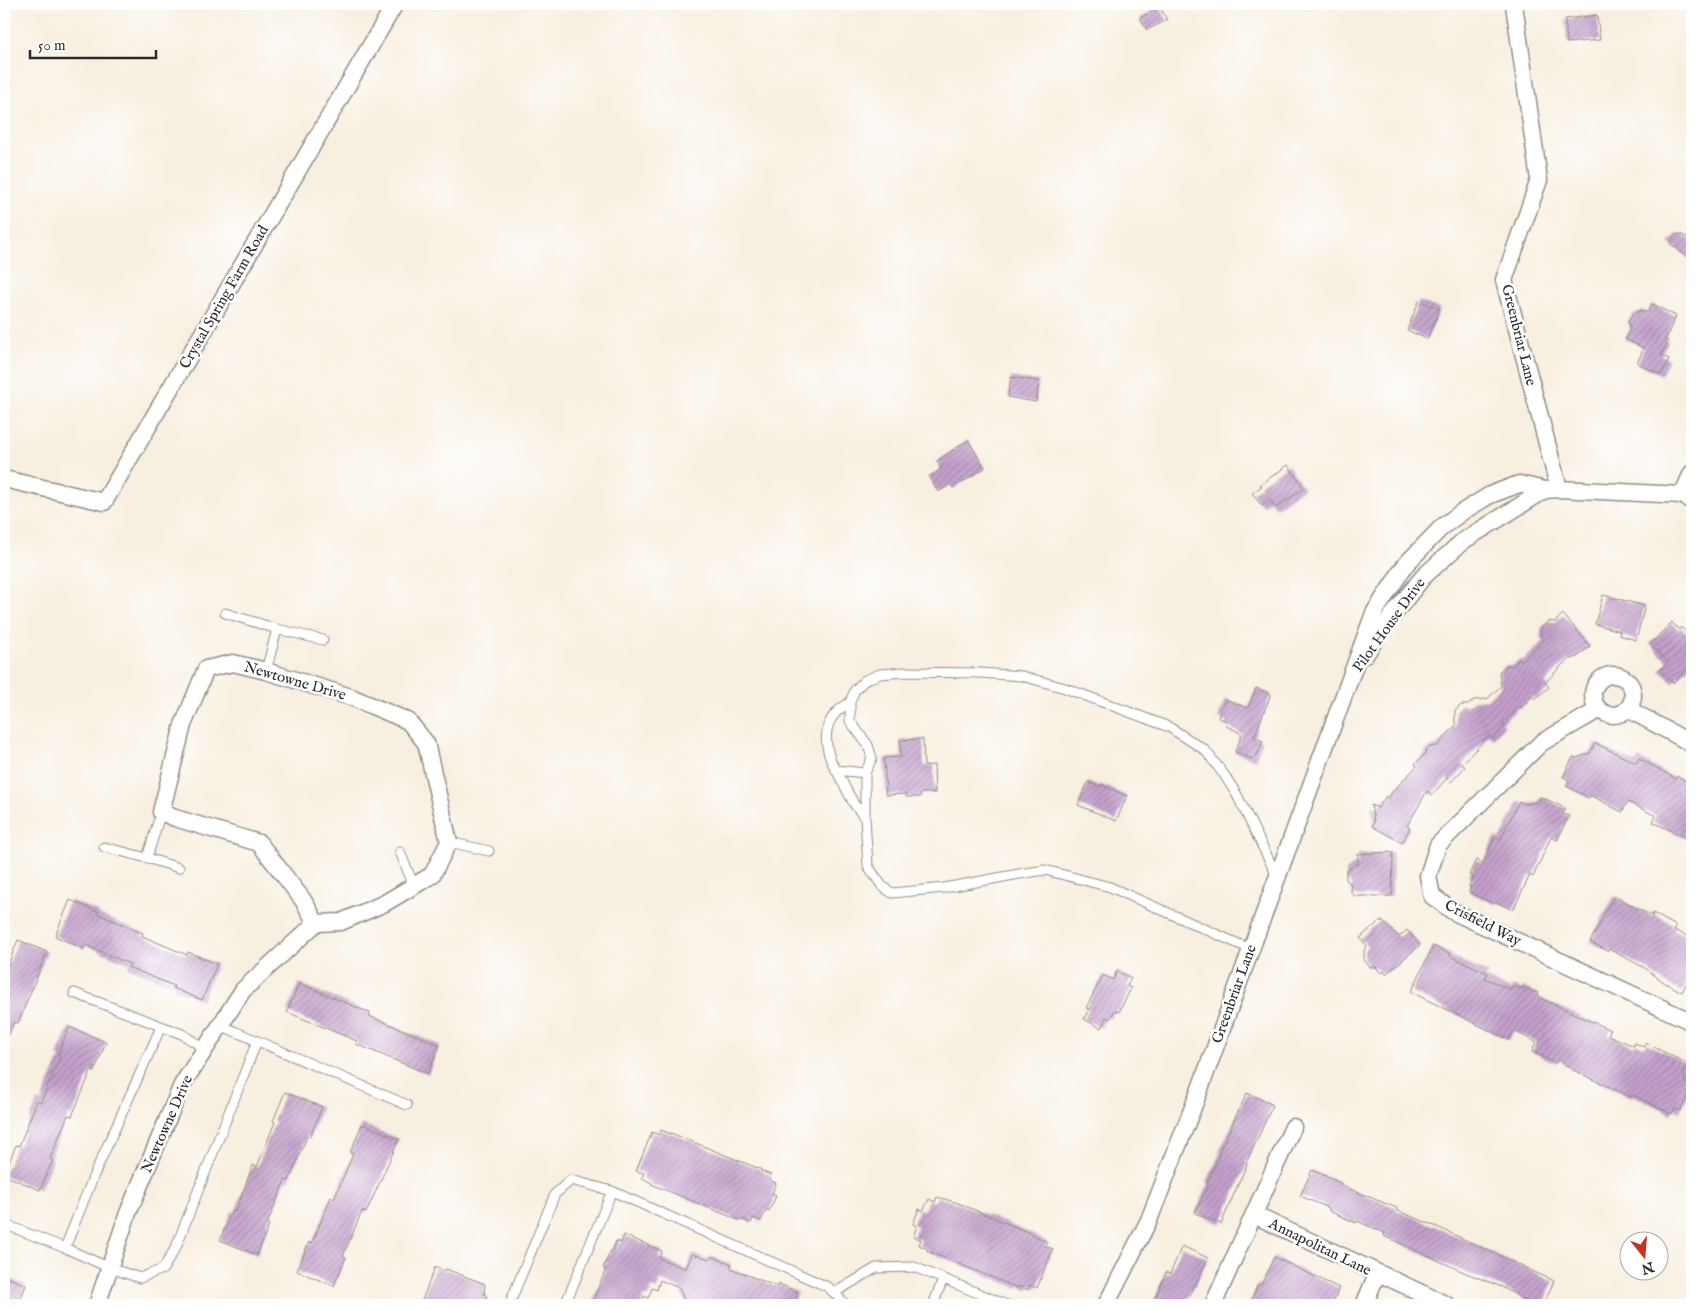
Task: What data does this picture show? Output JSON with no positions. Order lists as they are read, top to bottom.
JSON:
{
  "streets": {
    "street": [
      "Crystal Spring Farm Road",
      "Greenbriar Lane",
      "Pilot House Drive",
      "Newtowne Drive",
      "Crisfield Way",
      "Annapolitan Lane"
    ]
  },
  "crossings": [
    ["Greenbriar Lane", "Pilot House Drive"]
  ],
  "scale_bar": "50 m",
  "north": "bottom"
}
